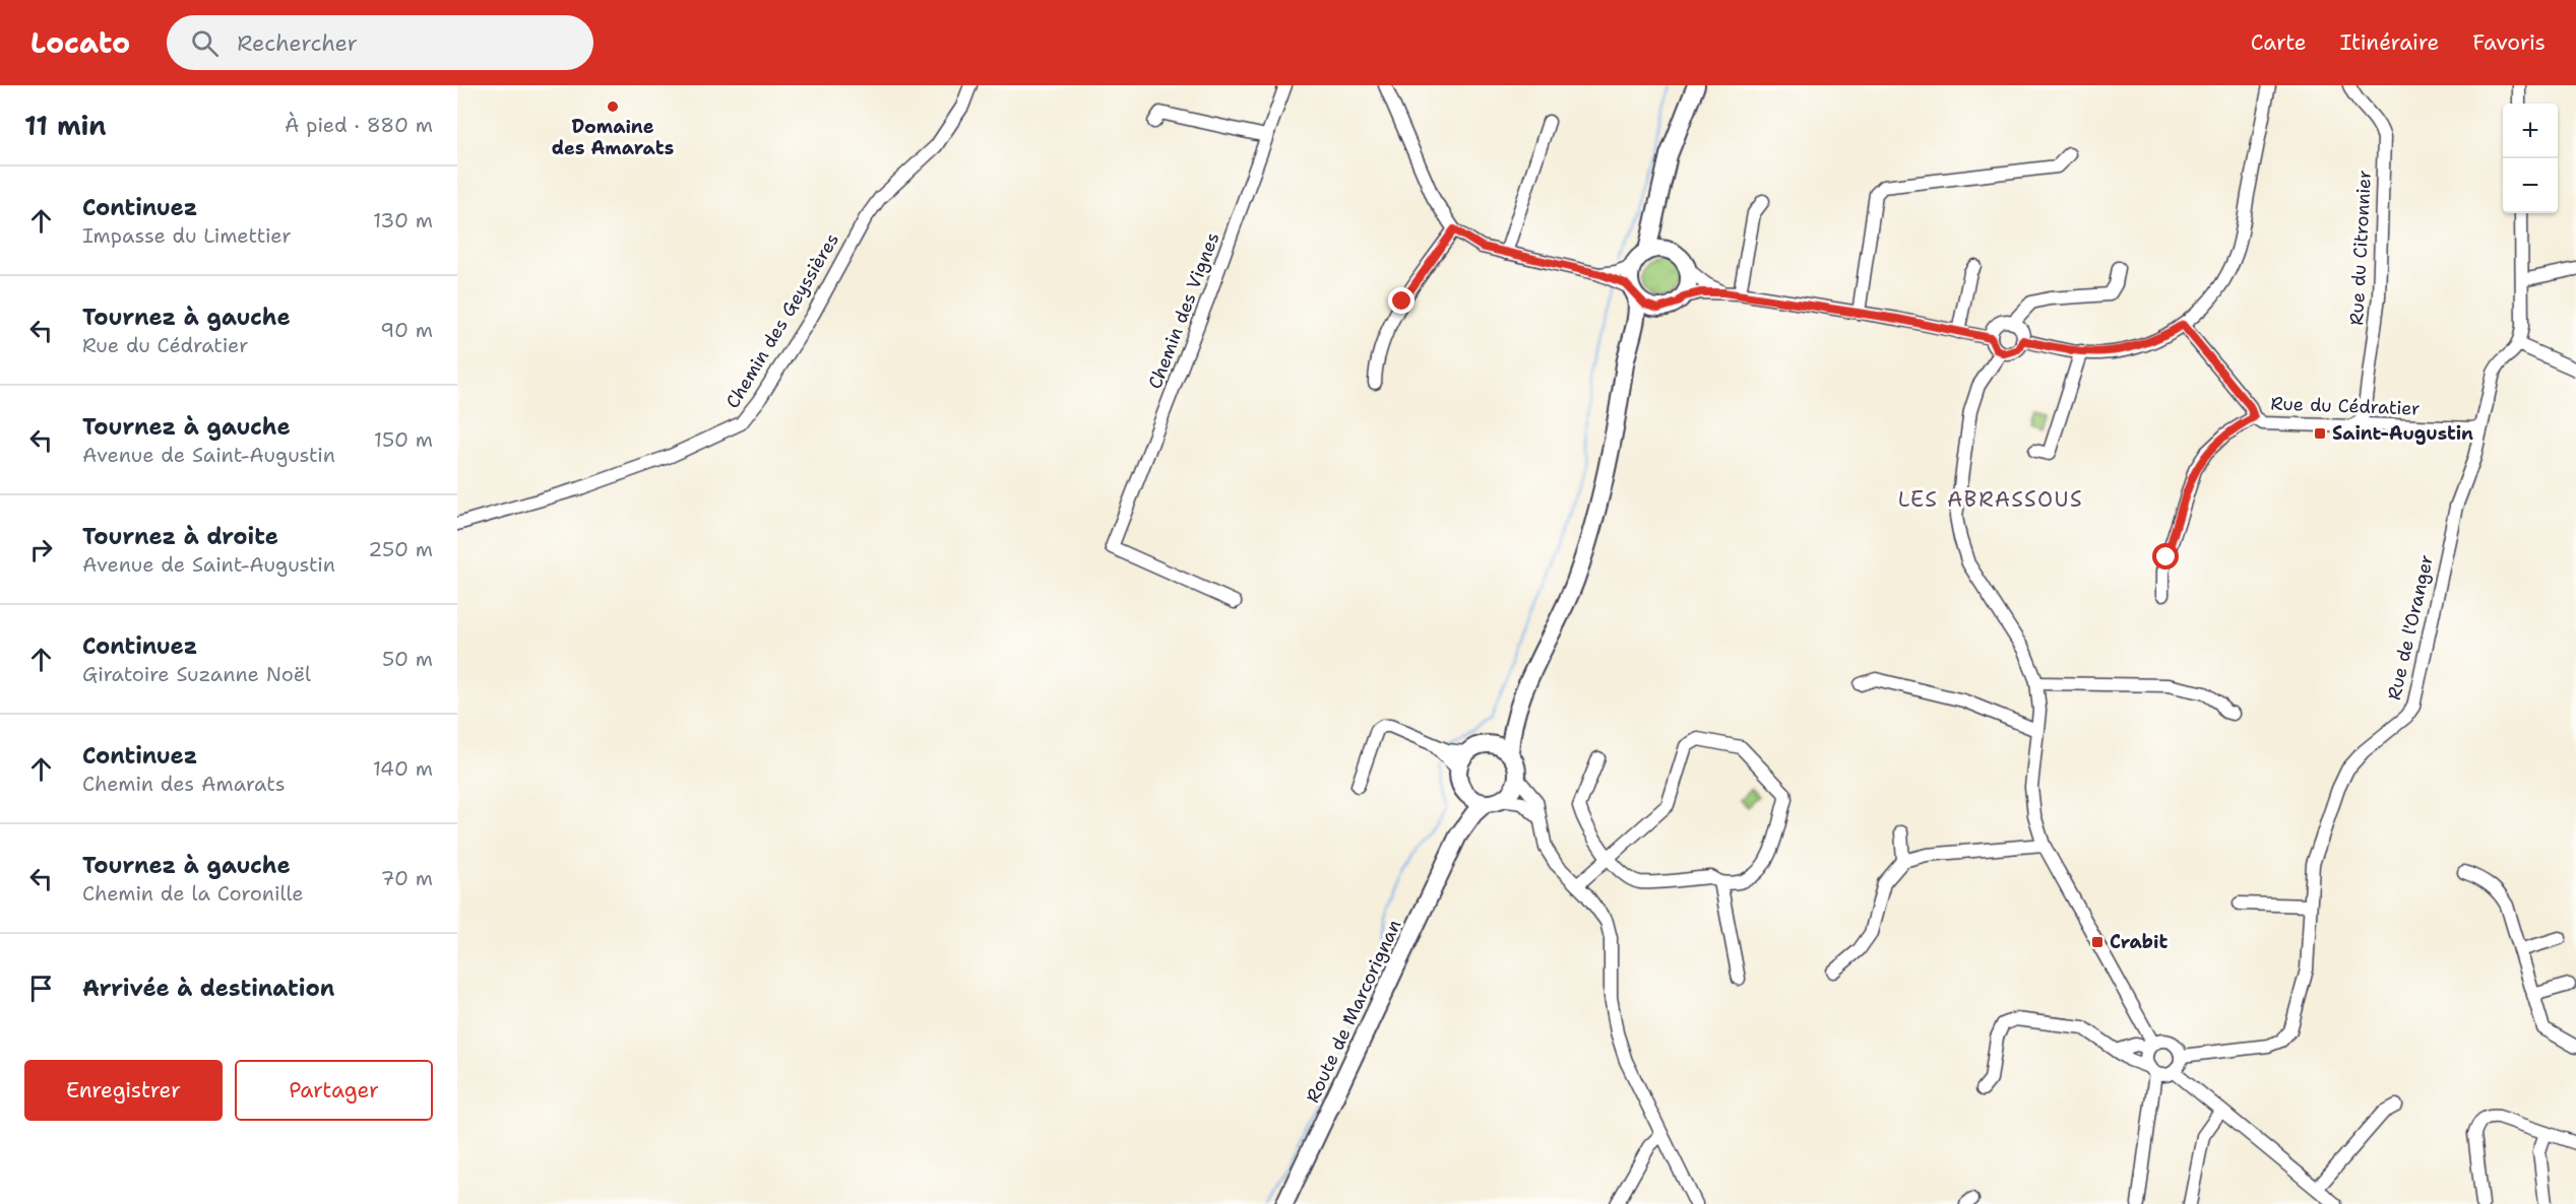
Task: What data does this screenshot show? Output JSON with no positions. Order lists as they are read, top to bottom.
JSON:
{
  "streets": {
    "main road": ["Route de Marcorignan"],
    "street": [
      "Rue du Citronnier",
      "Chemin des Vignes",
      "Chemin des Geyssières",
      "Rue du Cédratier",
      "Rue de l'Oranger"
    ]
  },
  "crossings": [
    ["Rue du Citronnier", "Rue du Cédratier"],
    ["Rue du Cédratier", "Rue de l'Oranger"]
  ],
  "districts": ["LES ABRASSOUS"],
  "places": {
    "other": ["Domaine des Amarats"],
    "transit": ["Saint-Augustin", "Crabit"]
  },
  "page": {
    "header": "Locato",
    "search": "Rechercher",
    "nav": ["Carte", "Itinéraire", "Favoris"],
    "heading": ["11 min", "À pied · 880 m"],
    "map_buttons": ["+", "−"],
    "list": [
      ["Continuez", "Impasse du Limettier", "130 m"],
      ["Tournez à gauche", "Rue du Cédratier", "90 m"],
      ["Tournez à gauche", "Avenue de Saint-Augustin", "150 m"],
      ["Tournez à droite", "Avenue de Saint-Augustin", "250 m"],
      ["Continuez", "Giratoire Suzanne Noël", "50 m"],
      ["Continuez", "Chemin des Amarats", "140 m"],
      ["Tournez à gauche", "Chemin de la Coronille", "70 m"],
      "Arrivée à destination"
    ],
    "buttons": ["Enregistrer", "Partager"]
  }
}
